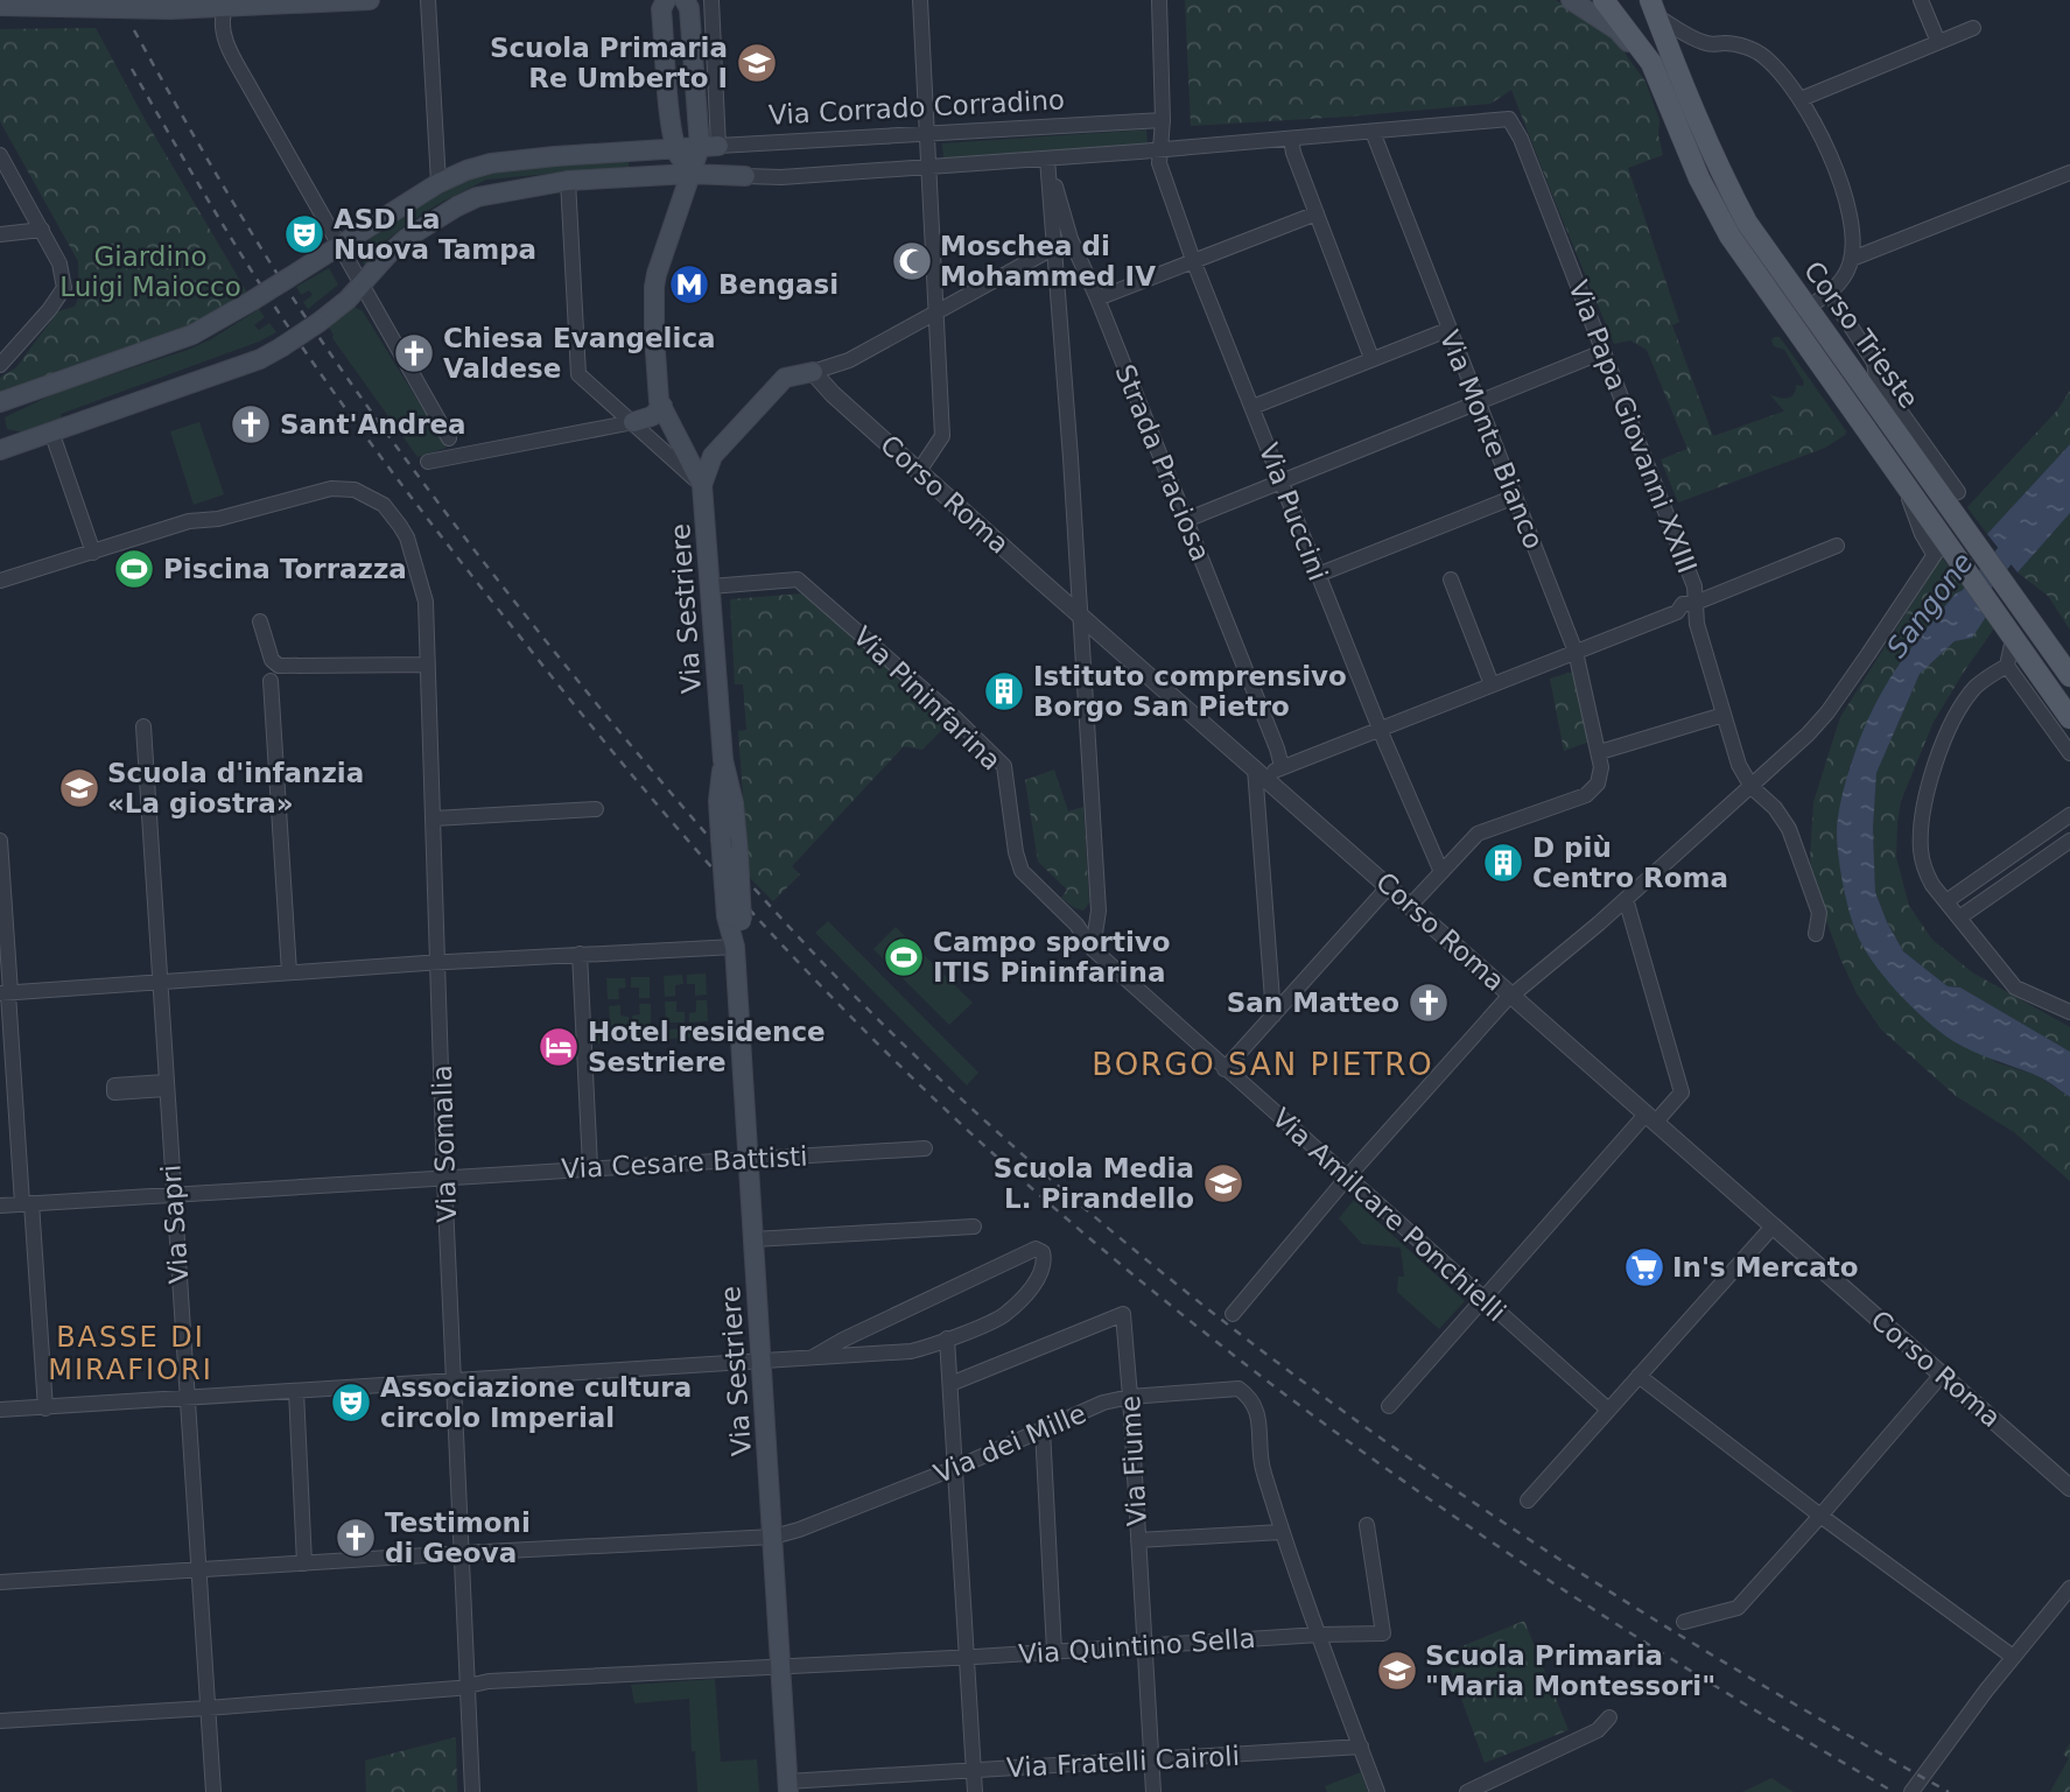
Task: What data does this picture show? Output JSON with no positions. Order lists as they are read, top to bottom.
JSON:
{
  "streets": {
    "main road": ["Via Corrado Corradino", "Corso Trieste", "Via Sestriere"],
    "street": [
      "Via Papa Giovanni XXIII",
      "Via Monte Bianco",
      "Strada Praciosa",
      "Corso Roma",
      "Via Puccini",
      "Via Pininfarina",
      "Via Somalia",
      "Via Cesare Battisti",
      "Via Amilcare Ponchielli",
      "Via Sapri",
      "Via dei Mille",
      "Via Fiume",
      "Via Quintino Sella",
      "Via Fratelli Cairoli"
    ]
  },
  "crossings": [
    ["Via Corrado Corradino", "Via Puccini"],
    ["Via Papa Giovanni XXIII", "Via Monte Bianco"],
    ["Corso Roma", "Via Sestriere"],
    ["Via Sestriere", "Via Pininfarina"],
    ["Via Sestriere", "Via Cesare Battisti"],
    ["Via Sestriere", "Via dei Mille"],
    ["Via Sestriere", "Via Quintino Sella"],
    ["Via Sestriere", "Via Fratelli Cairoli"],
    ["Via Pininfarina", "Via Amilcare Ponchielli"],
    ["Via Somalia", "Via Cesare Battisti"],
    ["Via Somalia", "Via dei Mille"],
    ["Via Somalia", "Via Quintino Sella"],
    ["Via Cesare Battisti", "Via Sapri"],
    ["Via Sapri", "Via dei Mille"],
    ["Via Sapri", "Via Quintino Sella"],
    ["Via dei Mille", "Via Fiume"],
    ["Via Fiume", "Via Quintino Sella"],
    ["Via Fiume", "Via Fratelli Cairoli"]
  ],
  "districts": ["BORGO SAN PIETRO", "BASSE DI MIRAFIORI"],
  "water": ["Sangone"],
  "parks": ["Giardino Luigi Maiocco"],
  "places": {
    "school or university": [
      "Scuola Primaria Re Umberto I",
      "Scuola d'infanzia «La giostra»",
      "Scuola Media L. Pirandello",
      "Scuola Primaria \"Maria Montessori\""
    ],
    "theatre": ["ASD La Nuova Tampa", "Associazione cultura circolo Imperial"],
    "mosque": ["Moschea di Mohammed IV"],
    "metro station": ["Bengasi"],
    "church": [
      "Chiesa Evangelica Valdese",
      "Sant'Andrea",
      "San Matteo",
      "Testimoni di Geova"
    ],
    "sports": ["Piscina Torrazza", "Campo sportivo ITIS Pininfarina"],
    "building": ["Istituto comprensivo Borgo San Pietro", "D più Centro Roma"],
    "hotel": ["Hotel residence Sestriere"],
    "supermarket": ["In's Mercato"]
  }
}
